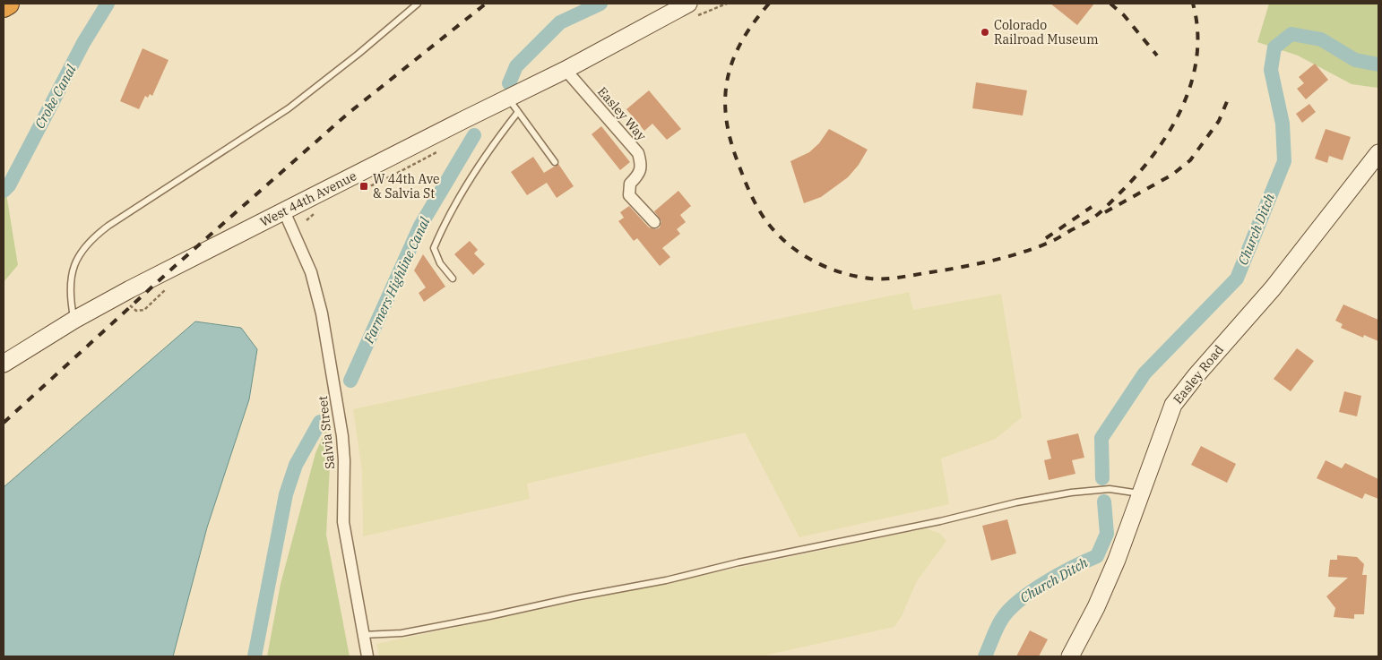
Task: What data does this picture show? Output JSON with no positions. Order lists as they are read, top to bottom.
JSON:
{
  "streets": {
    "street": [
      "Easley Way",
      "West 44th Avenue",
      "Easley Road",
      "Salvia Street"
    ]
  },
  "crossings": [
    ["Easley Way", "West 44th Avenue"],
    ["West 44th Avenue", "Salvia Street"]
  ],
  "water": ["Croke Canal", "Church Ditch", "Farmers Highline Canal"],
  "places": {
    "other": ["Colorado Railroad Museum"],
    "transit": ["W 44th Ave & Salvia St"]
  }
}
